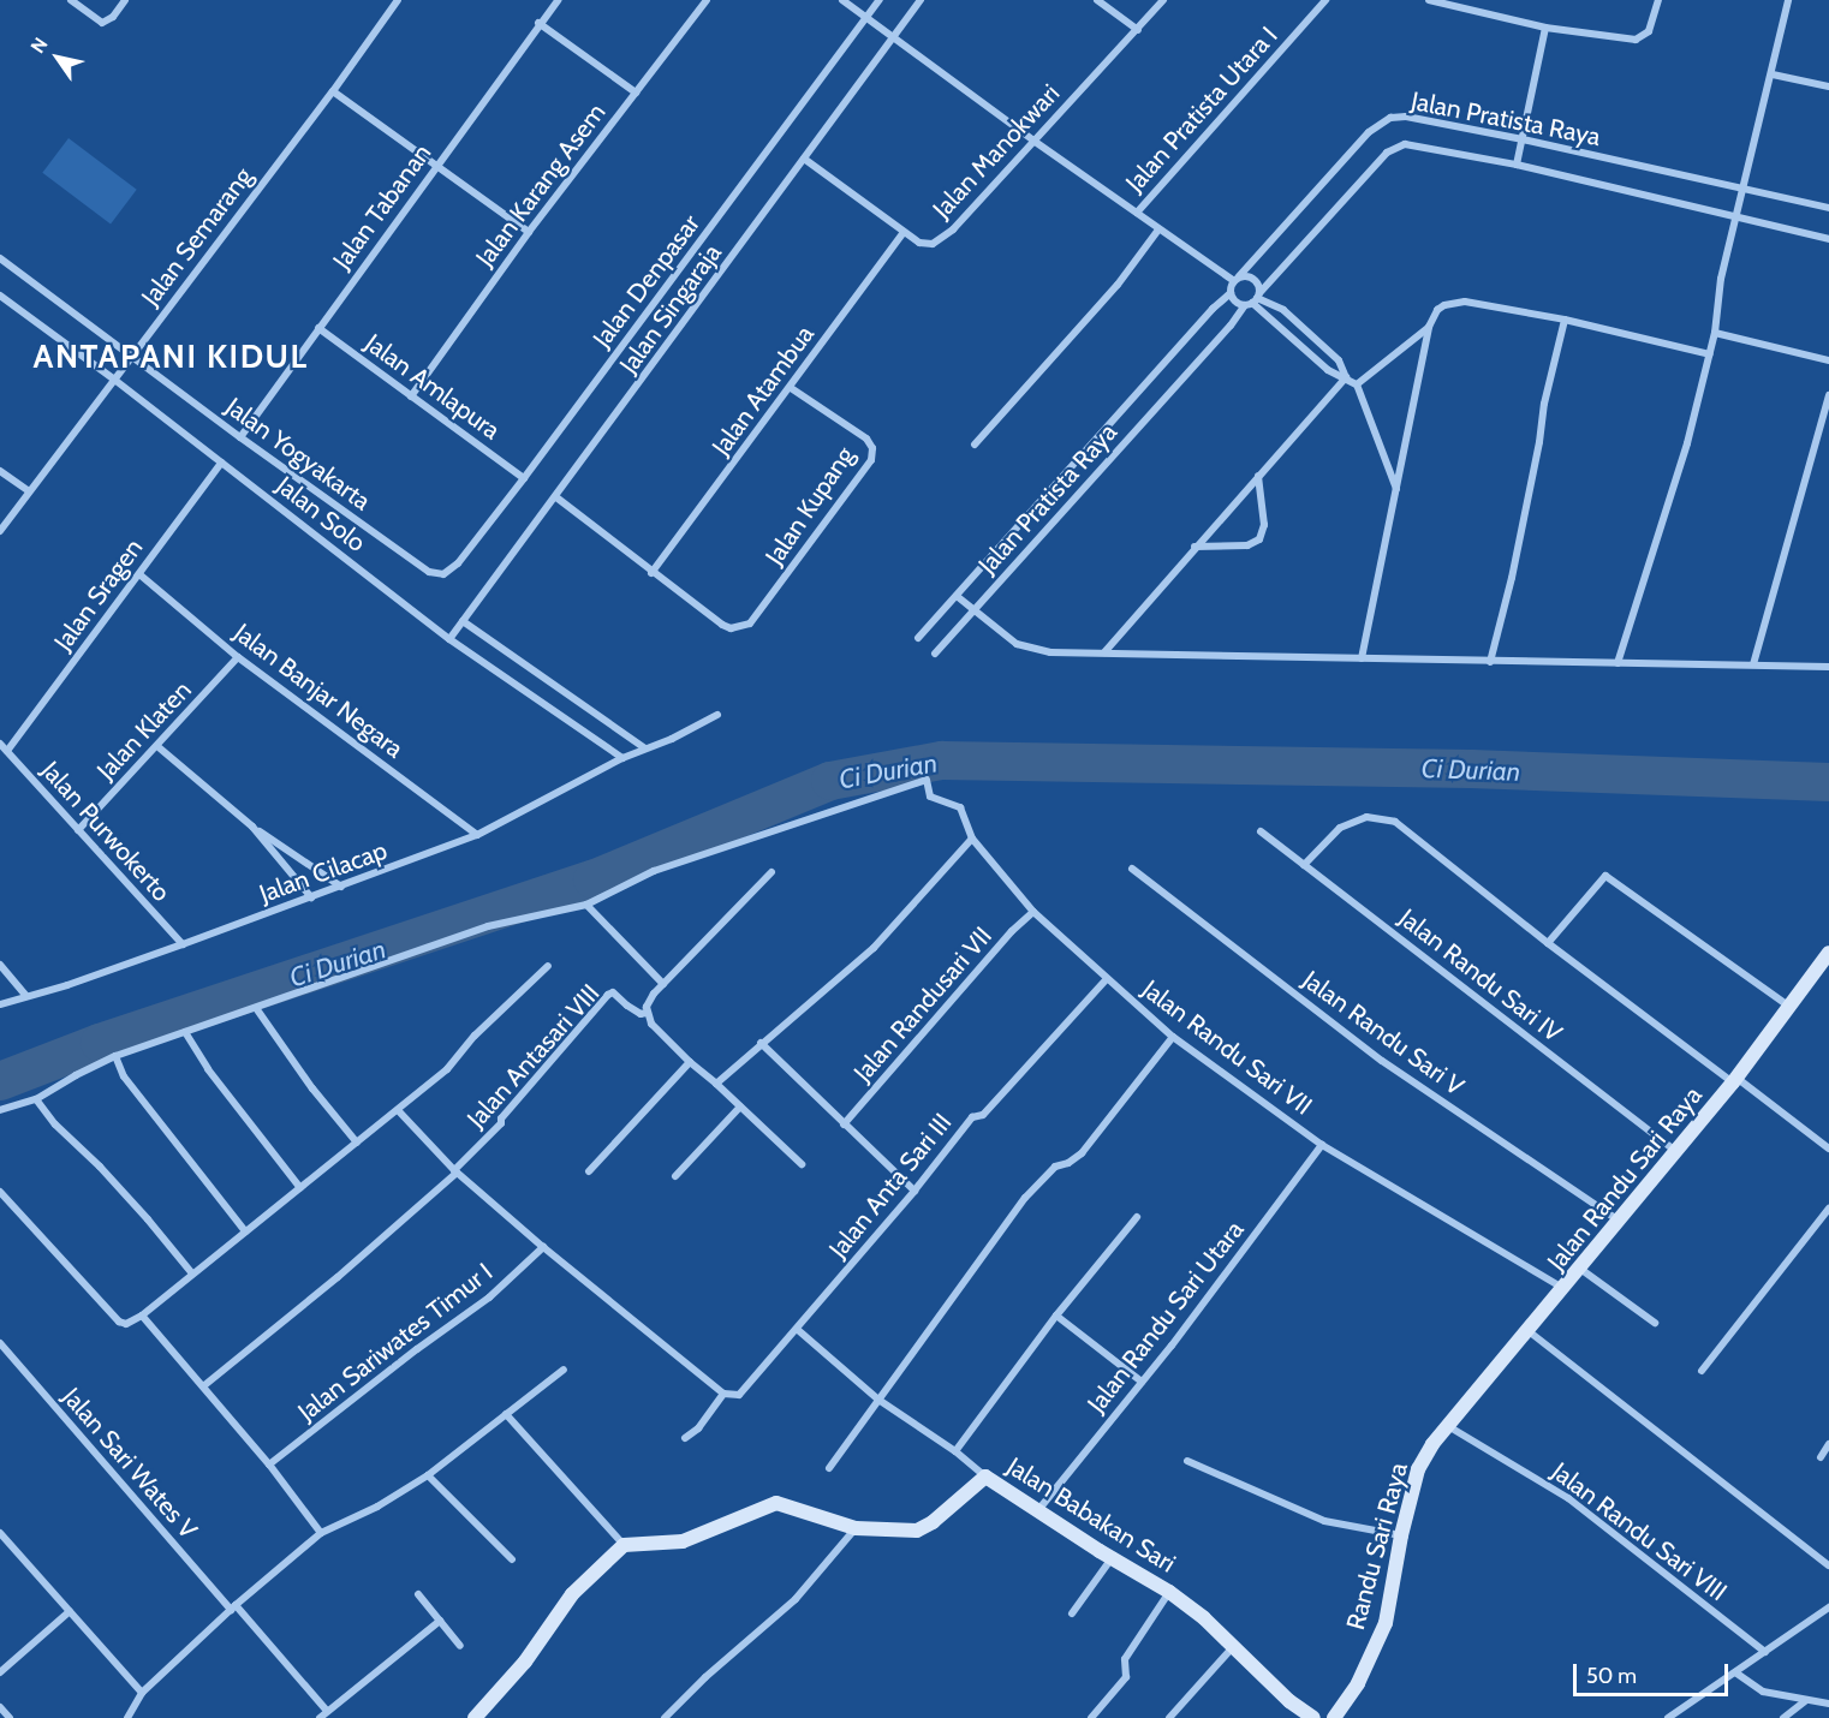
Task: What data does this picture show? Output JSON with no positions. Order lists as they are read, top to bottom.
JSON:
{
  "streets": {
    "street": [
      "Jalan Pratista Utara I",
      "Jalan Pratista Raya",
      "Jalan Manokwari",
      "Jalan Karang Asem",
      "Jalan Tabanan",
      "Jalan Semarang",
      "Jalan Denpasar",
      "Jalan Singaraja",
      "Jalan Amlapura",
      "Jalan Atambua",
      "Jalan Yogyakarta",
      "Jalan Kupang",
      "Jalan Solo",
      "Jalan Sragen",
      "Jalan Banjar Negara",
      "Jalan Klaten",
      "Jalan Purwokerto",
      "Jalan Cilacap",
      "Jalan Randu Sari IV",
      "Jalan Randusari VII",
      "Jalan Randu Sari V",
      "Jalan Randu Sari VII",
      "Jalan Antasari VIII",
      "Jalan Randu Sari Raya",
      "Jalan Anta Sari III",
      "Jalan Randu Sari Utara",
      "Jalan Sariwates Timur I",
      "Jalan Sari Wates V",
      "Jalan Babakan Sari",
      "Jalan Randu Sari VIII",
      "Randu Sari Raya"
    ]
  },
  "crossings": [
    ["Jalan Manokwari", "Jalan Singaraja"],
    ["Jalan Manokwari", "Jalan Atambua"],
    ["Jalan Karang Asem", "Jalan Amlapura"],
    ["Jalan Tabanan", "Jalan Amlapura"],
    ["Jalan Tabanan", "Jalan Yogyakarta"],
    ["Jalan Semarang", "Jalan Yogyakarta"],
    ["Jalan Semarang", "Jalan Solo"],
    ["Jalan Denpasar", "Jalan Amlapura"],
    ["Jalan Denpasar", "Jalan Yogyakarta"],
    ["Jalan Singaraja", "Jalan Solo"],
    ["Jalan Atambua", "Jalan Kupang"],
    ["Jalan Solo", "Jalan Sragen"],
    ["Jalan Solo", "Jalan Cilacap"],
    ["Jalan Sragen", "Jalan Banjar Negara"],
    ["Jalan Sragen", "Jalan Purwokerto"],
    ["Jalan Banjar Negara", "Jalan Klaten"],
    ["Jalan Banjar Negara", "Jalan Cilacap"],
    ["Jalan Klaten", "Jalan Purwokerto"],
    ["Jalan Purwokerto", "Jalan Cilacap"],
    ["Jalan Randu Sari IV", "Jalan Randu Sari Raya"],
    ["Jalan Randusari VII", "Jalan Randu Sari VII"],
    ["Jalan Randu Sari V", "Jalan Randu Sari Raya"],
    ["Jalan Randu Sari VII", "Jalan Randu Sari Raya"],
    ["Jalan Randu Sari VII", "Jalan Anta Sari III"],
    ["Jalan Randu Sari VII", "Jalan Randu Sari Utara"],
    ["Jalan Randu Sari Raya", "Jalan Randu Sari VIII"],
    ["Jalan Randu Sari Raya", "Randu Sari Raya"],
    ["Jalan Randu Sari Utara", "Jalan Babakan Sari"],
    ["Jalan Randu Sari VIII", "Randu Sari Raya"]
  ],
  "districts": ["ANTAPANI KIDUL"],
  "water": ["Ci Durian"],
  "scale_bar": "50 m",
  "north": "top left"
}
